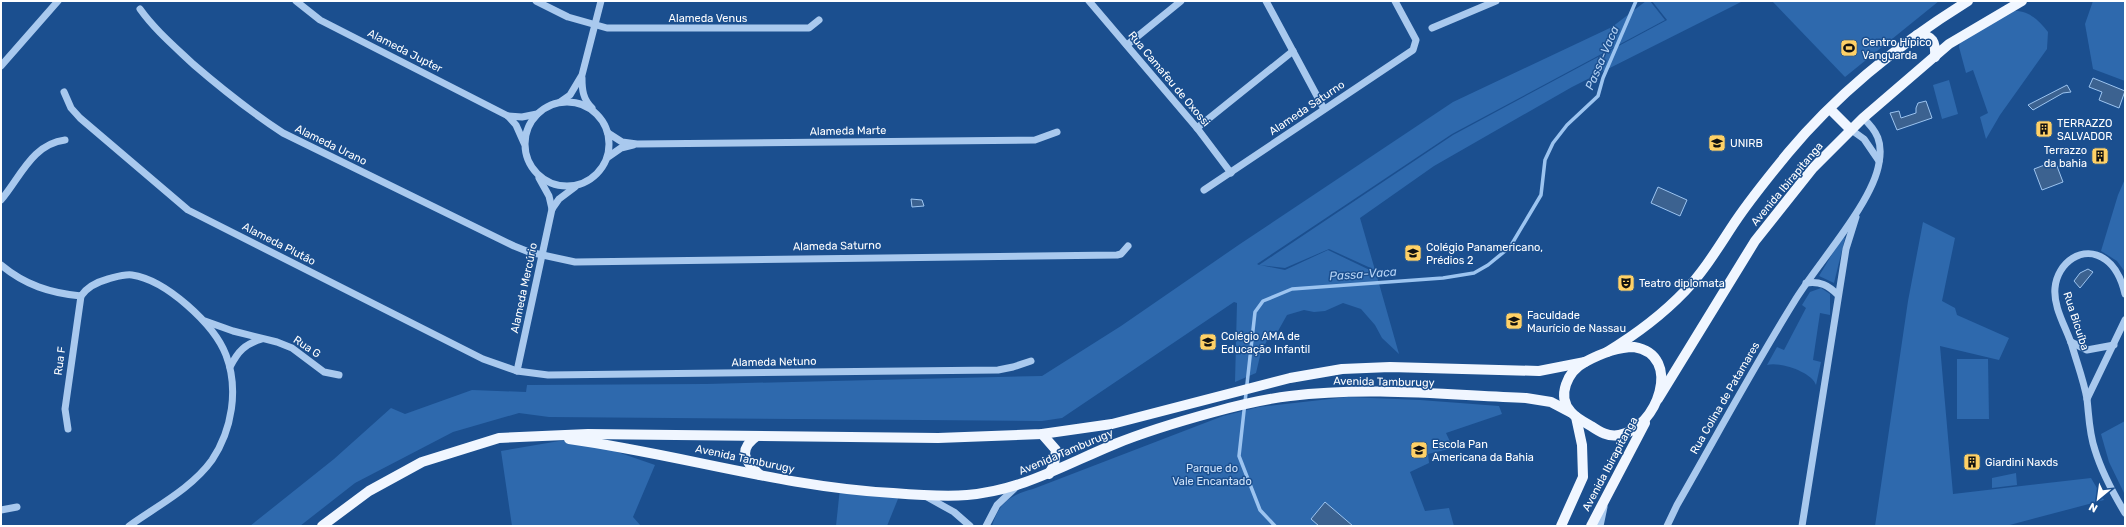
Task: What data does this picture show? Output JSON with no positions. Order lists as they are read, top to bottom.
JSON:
{
  "streets": {
    "main road": ["Avenida Ibirapitanga", "Avenida Tamburugy"],
    "street": [
      "Alameda Venus",
      "Alameda Jupter",
      "Rua Camafeu de Oxossi",
      "Alameda Saturno",
      "Alameda Marte",
      "Alameda Urano",
      "Alameda Plutão",
      "Alameda Mercúrio",
      "Rua Bicuíba",
      "Rua G",
      "Rua F",
      "Alameda Netuno",
      "Rua Colina de Patamares"
    ]
  },
  "crossings": [
    ["Alameda Jupter", "Alameda Marte"],
    ["Alameda Jupter", "Alameda Mercúrio"],
    ["Rua Camafeu de Oxossi", "Alameda Saturno"],
    ["Alameda Saturno", "Alameda Urano"],
    ["Alameda Saturno", "Alameda Mercúrio"],
    ["Alameda Marte", "Alameda Mercúrio"],
    ["Alameda Urano", "Alameda Mercúrio"],
    ["Avenida Ibirapitanga", "Avenida Tamburugy"],
    ["Avenida Ibirapitanga", "Rua Colina de Patamares"],
    ["Alameda Plutão", "Alameda Mercúrio"],
    ["Alameda Plutão", "Alameda Netuno"],
    ["Alameda Mercúrio", "Alameda Netuno"]
  ],
  "water": ["Passa-Vaca"],
  "parks": ["Parque do Vale Encantado"],
  "places": {
    "sports": ["Centro Hípico Vanguarda"],
    "building": ["TERRAZZO SALVADOR", "Terrazzo da bahia", "Giardini Naxds"],
    "school or university": [
      "UNIRB",
      "Colégio Panamericano, Prédios 2",
      "Faculdade Maurício de Nassau",
      "Colégio AMA de Educação Infantil",
      "Escola Pan Americana da Bahia"
    ],
    "theatre": ["Teatro diplomata"]
  },
  "north": "bottom left"
}
